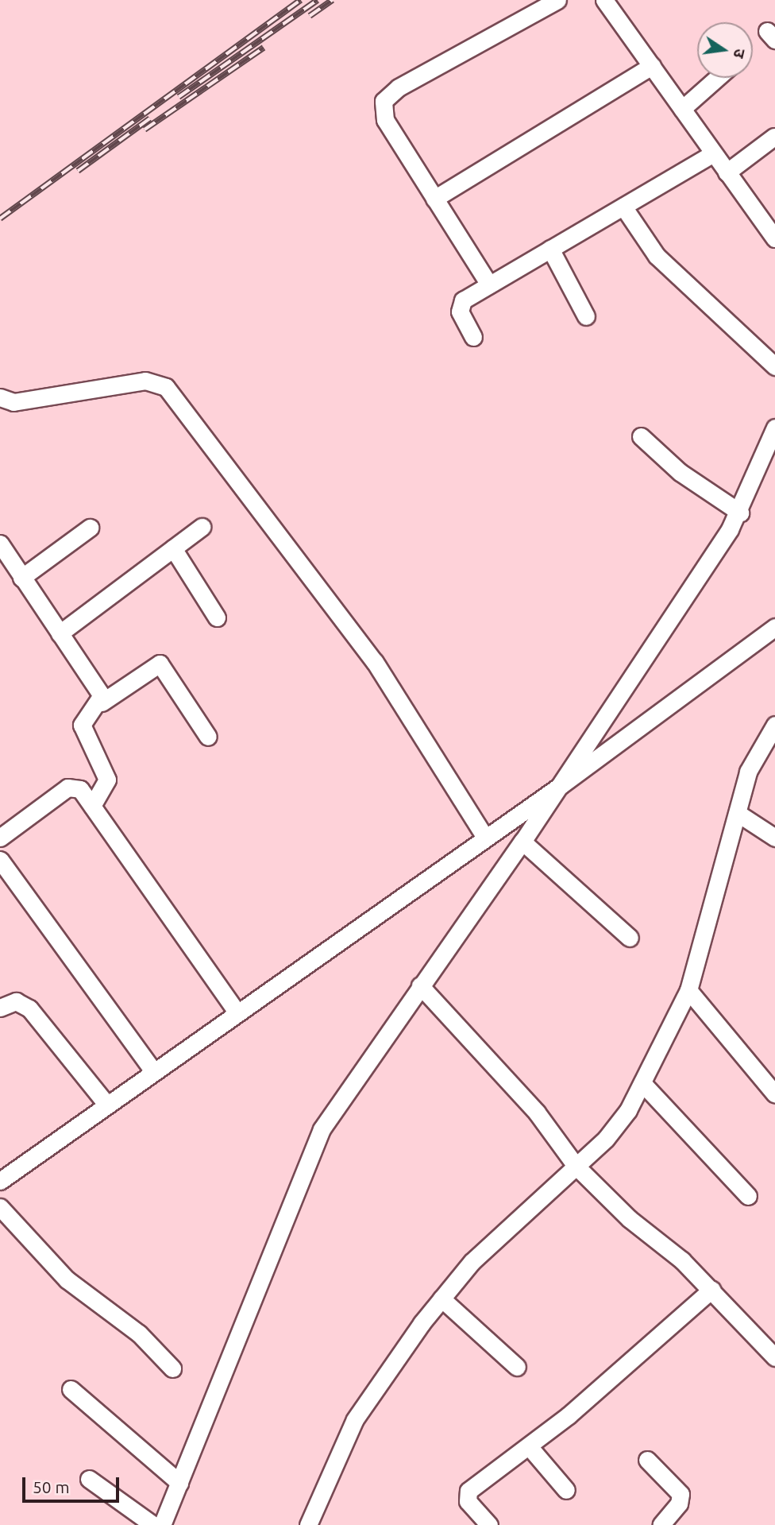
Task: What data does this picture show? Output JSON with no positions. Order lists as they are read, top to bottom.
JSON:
{
  "scale_bar": "50 m",
  "north": "right"
}
